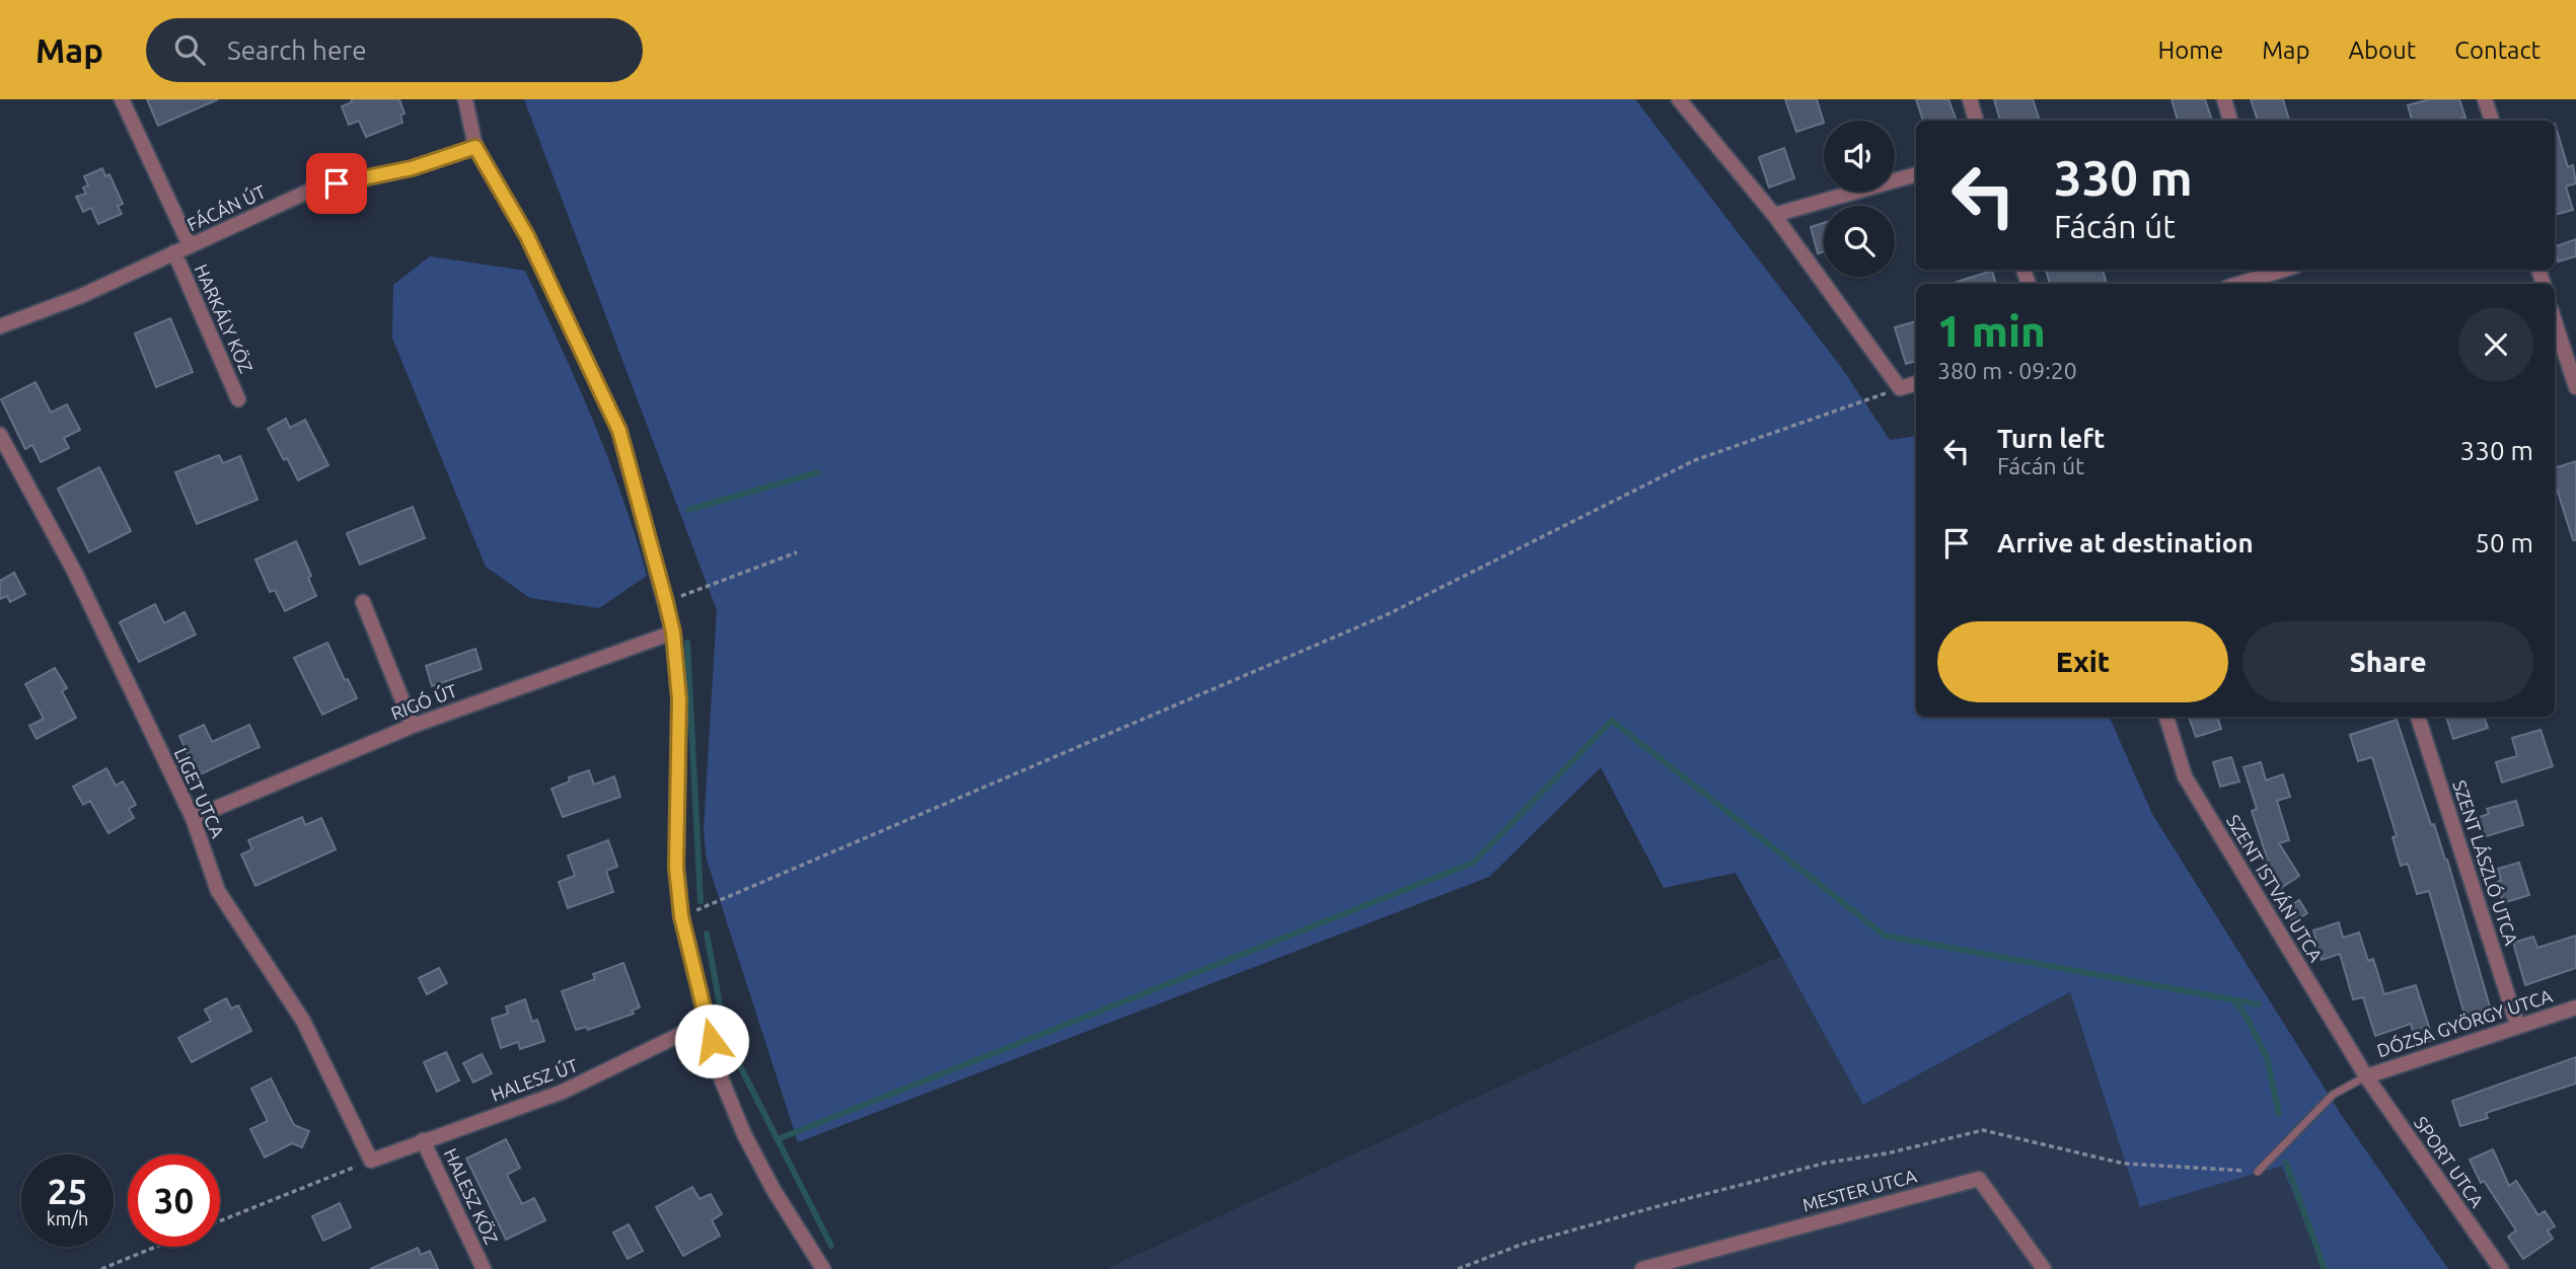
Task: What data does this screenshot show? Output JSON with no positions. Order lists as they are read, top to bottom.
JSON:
{
  "streets": {
    "street": [
      "FÁCÁN ÚT",
      "HARKÁLY KÖZ",
      "RIGÓ ÚT",
      "LIGET UTCA",
      "SZENT LÁSZLÓ UTCA",
      "SZENT ISTVÁN UTCA",
      "DÓZSA GYÖRGY UTCA",
      "HALESZ ÚT",
      "SPORT UTCA",
      "MESTER UTCA",
      "HALESZ KÖZ"
    ]
  },
  "crossings": [
    ["FÁCÁN ÚT", "HARKÁLY KÖZ"],
    ["RIGÓ ÚT", "LIGET UTCA"],
    ["LIGET UTCA", "HALESZ ÚT"],
    ["SZENT LÁSZLÓ UTCA", "DÓZSA GYÖRGY UTCA"],
    ["SZENT ISTVÁN UTCA", "DÓZSA GYÖRGY UTCA"],
    ["SZENT ISTVÁN UTCA", "SPORT UTCA"],
    ["DÓZSA GYÖRGY UTCA", "SPORT UTCA"],
    ["HALESZ ÚT", "HALESZ KÖZ"]
  ],
  "page": {
    "header": "Map",
    "search": "Search here",
    "nav": [
      "Home",
      "Map",
      "About",
      "Contact"
    ],
    "turn": ["330 m", "Fácán út"],
    "heading": ["1 min", "380 m · 09:20"],
    "list": [
      {
        "name": "Turn left",
        "note": "Fácán út",
        "value": "330 m"
      },
      {
        "name": "Arrive at destination",
        "value": "50 m"
      }
    ],
    "buttons": ["Exit", "Share"],
    "speed": "25 km/h",
    "limit": "30"
  }
}
